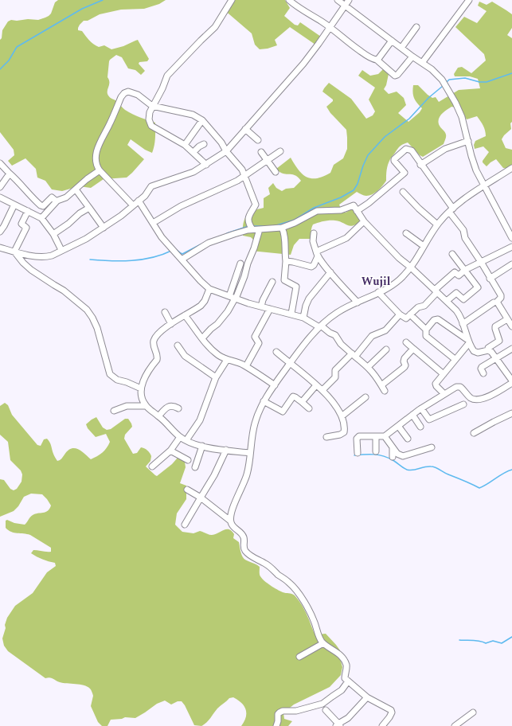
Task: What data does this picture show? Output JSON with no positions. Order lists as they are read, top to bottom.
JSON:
{
  "districts": ["Wujil"]
}
